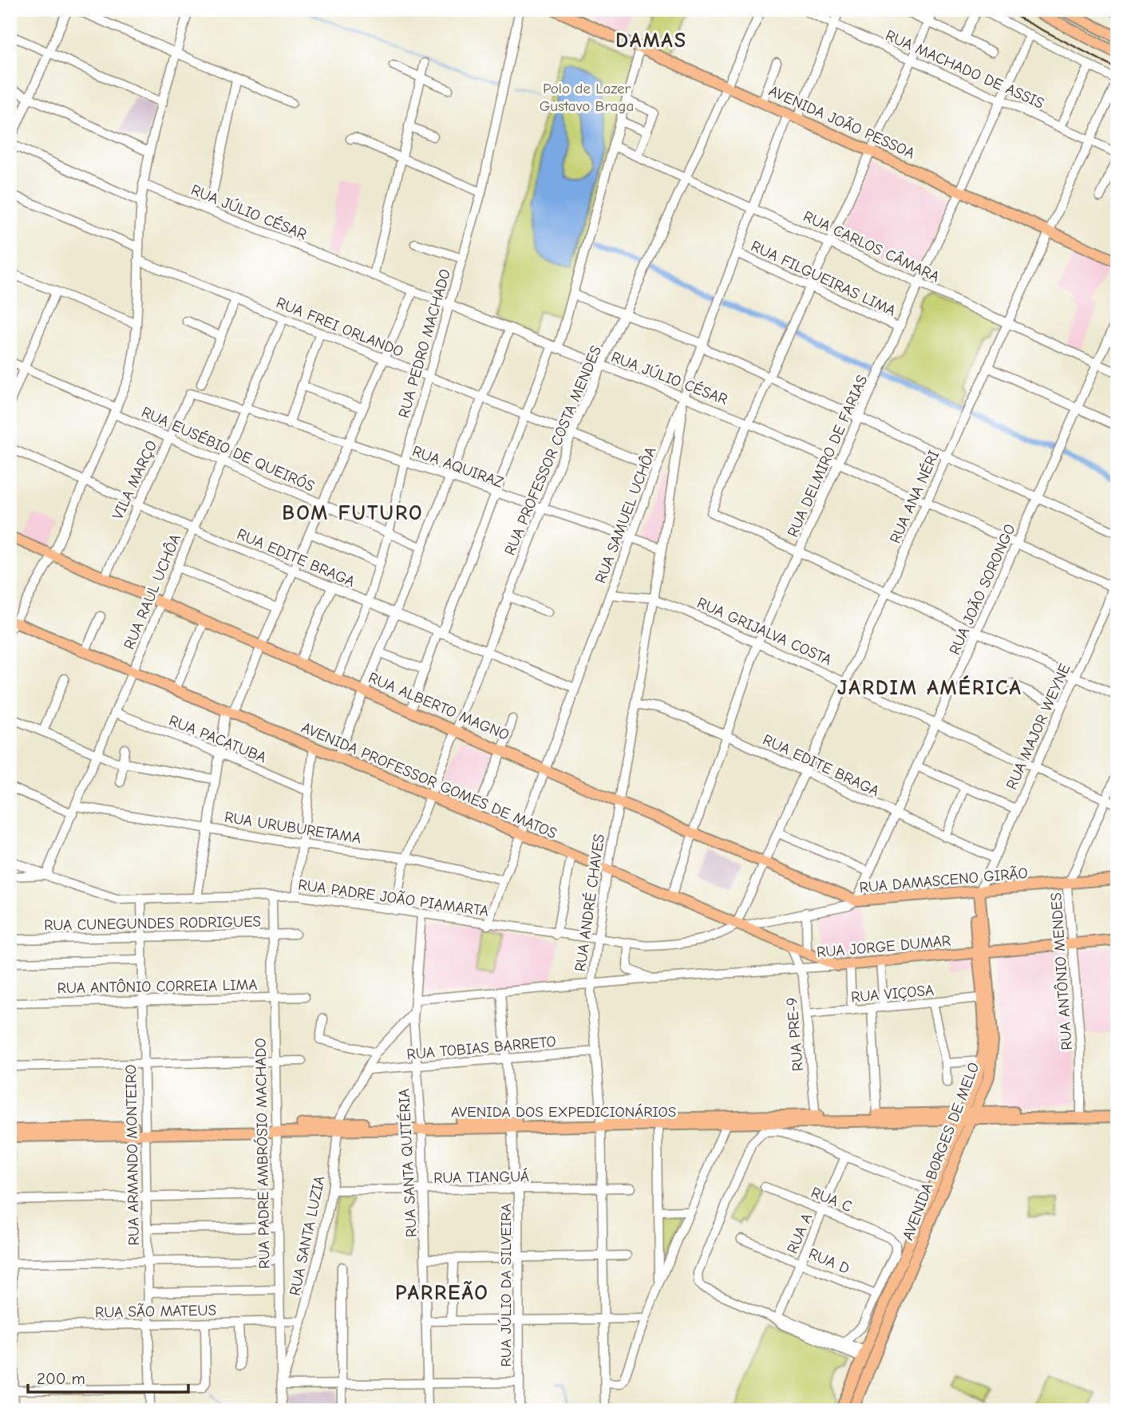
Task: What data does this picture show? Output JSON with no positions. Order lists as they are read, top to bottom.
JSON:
{
  "streets": {
    "main road": [
      "AVENIDA JOÃO PESSOA",
      "RUA ALBERTO MAGNO",
      "AVENIDA PROFESSOR GOMES DE MATOS",
      "RUA DAMASCENO GIRÃO",
      "RUA JORGE DUMAR",
      "AVENIDA DOS EXPEDICIONÁRIOS",
      "AVENIDA BORGES DE MELO"
    ],
    "street": [
      "RUA MACHADO DE ASSIS",
      "RUA JÚLIO CÉSAR",
      "RUA CARLOS CÂMARA",
      "RUA FILGUEIRAS LIMA",
      "RUA FREI ORLANDO",
      "RUA PEDRO MACHADO",
      "RUA EUSÉBIO DE QUEIRÓS",
      "RUA PROFESSOR COSTA MENDES",
      "RUA DELMIRO DE FARIAS",
      "RUA AQUIRAZ",
      "VILA MARÇO",
      "RUA ANA NÉRI",
      "RUA SAMUEL UCHÔA",
      "RUA EDITE BRAGA",
      "RUA JOÃO SORONGO",
      "RUA RAUL UCHÔA",
      "RUA GRIJALVA COSTA",
      "RUA MAJOR WEYNE",
      "RUA PACATUBA",
      "RUA URUBURETAMA",
      "RUA PADRE JOÃO PIAMARTA",
      "RUA ANDRÉ CHAVES",
      "RUA CUNEGUNDES RODRIGUES",
      "RUA ANTÔNIO MENDES",
      "RUA ANTÔNIO CORREIA LIMA",
      "RUA VIÇOSA",
      "RUA PRE-9",
      "RUA TOBIAS BARRETO",
      "RUA PADRE AMBRÓSIO MACHADO",
      "RUA ARMANDO MONTEIRO",
      "RUA SANTA QUITÉRIA",
      "RUA TIANGUÁ",
      "RUA C",
      "RUA A",
      "RUA SANTA LUZIA",
      "RUA D",
      "RUA JÚLIO DA SILVEIRA",
      "RUA SÃO MATEUS"
    ]
  },
  "crossings": [
    ["RUA MACHADO DE ASSIS", "RUA DELMIRO DE FARIAS"],
    ["RUA MACHADO DE ASSIS", "RUA ANA NÉRI"],
    ["RUA MACHADO DE ASSIS", "RUA SAMUEL UCHÔA"],
    ["AVENIDA JOÃO PESSOA", "RUA PROFESSOR COSTA MENDES"],
    ["AVENIDA JOÃO PESSOA", "RUA DELMIRO DE FARIAS"],
    ["AVENIDA JOÃO PESSOA", "RUA ANA NÉRI"],
    ["AVENIDA JOÃO PESSOA", "RUA SAMUEL UCHÔA"],
    ["RUA JÚLIO CÉSAR", "RUA PEDRO MACHADO"],
    ["RUA JÚLIO CÉSAR", "RUA PROFESSOR COSTA MENDES"],
    ["RUA JÚLIO CÉSAR", "RUA DELMIRO DE FARIAS"],
    ["RUA JÚLIO CÉSAR", "RUA ANA NÉRI"],
    ["RUA JÚLIO CÉSAR", "RUA SAMUEL UCHÔA"],
    ["RUA JÚLIO CÉSAR", "RUA JOÃO SORONGO"],
    ["RUA JÚLIO CÉSAR", "RUA MAJOR WEYNE"],
    ["RUA JÚLIO CÉSAR", "RUA ANDRÉ CHAVES"],
    ["RUA CARLOS CÂMARA", "RUA PROFESSOR COSTA MENDES"],
    ["RUA CARLOS CÂMARA", "RUA DELMIRO DE FARIAS"],
    ["RUA CARLOS CÂMARA", "RUA ANA NÉRI"],
    ["RUA CARLOS CÂMARA", "RUA SAMUEL UCHÔA"],
    ["RUA CARLOS CÂMARA", "RUA JOÃO SORONGO"],
    ["RUA FILGUEIRAS LIMA", "RUA DELMIRO DE FARIAS"],
    ["RUA FILGUEIRAS LIMA", "RUA SAMUEL UCHÔA"],
    ["RUA FREI ORLANDO", "RUA PEDRO MACHADO"],
    ["RUA FREI ORLANDO", "RUA PROFESSOR COSTA MENDES"],
    ["RUA FREI ORLANDO", "RUA SAMUEL UCHÔA"],
    ["RUA FREI ORLANDO", "RUA RAUL UCHÔA"],
    ["RUA PEDRO MACHADO", "RUA EUSÉBIO DE QUEIRÓS"],
    ["RUA PEDRO MACHADO", "RUA AQUIRAZ"],
    ["RUA PEDRO MACHADO", "RUA EDITE BRAGA"],
    ["RUA PEDRO MACHADO", "RUA ALBERTO MAGNO"],
    ["RUA EUSÉBIO DE QUEIRÓS", "VILA MARÇO"],
    ["RUA EUSÉBIO DE QUEIRÓS", "RUA RAUL UCHÔA"],
    ["RUA PROFESSOR COSTA MENDES", "RUA AQUIRAZ"],
    ["RUA PROFESSOR COSTA MENDES", "RUA EDITE BRAGA"],
    ["RUA PROFESSOR COSTA MENDES", "RUA ALBERTO MAGNO"],
    ["RUA PROFESSOR COSTA MENDES", "AVENIDA PROFESSOR GOMES DE MATOS"],
    ["RUA PROFESSOR COSTA MENDES", "RUA URUBURETAMA"],
    ["RUA PROFESSOR COSTA MENDES", "RUA PADRE JOÃO PIAMARTA"],
    ["RUA DELMIRO DE FARIAS", "RUA EDITE BRAGA"],
    ["RUA DELMIRO DE FARIAS", "RUA GRIJALVA COSTA"],
    ["RUA DELMIRO DE FARIAS", "RUA ALBERTO MAGNO"],
    ["RUA DELMIRO DE FARIAS", "AVENIDA PROFESSOR GOMES DE MATOS"],
    ["RUA AQUIRAZ", "VILA MARÇO"],
    ["RUA AQUIRAZ", "RUA SAMUEL UCHÔA"],
    ["RUA AQUIRAZ", "RUA RAUL UCHÔA"],
    ["RUA AQUIRAZ", "RUA ANDRÉ CHAVES"],
    ["VILA MARÇO", "RUA EDITE BRAGA"],
    ["VILA MARÇO", "RUA ALBERTO MAGNO"],
    ["RUA ANA NÉRI", "RUA EDITE BRAGA"],
    ["RUA ANA NÉRI", "RUA GRIJALVA COSTA"],
    ["RUA ANA NÉRI", "RUA ALBERTO MAGNO"],
    ["RUA ANA NÉRI", "AVENIDA PROFESSOR GOMES DE MATOS"],
    ["RUA ANA NÉRI", "RUA DAMASCENO GIRÃO"],
    ["RUA ANA NÉRI", "RUA PADRE JOÃO PIAMARTA"],
    ["RUA SAMUEL UCHÔA", "RUA EDITE BRAGA"],
    ["RUA SAMUEL UCHÔA", "RUA GRIJALVA COSTA"],
    ["RUA SAMUEL UCHÔA", "RUA ALBERTO MAGNO"],
    ["RUA SAMUEL UCHÔA", "AVENIDA PROFESSOR GOMES DE MATOS"],
    ["RUA SAMUEL UCHÔA", "RUA URUBURETAMA"],
    ["RUA SAMUEL UCHÔA", "RUA PADRE JOÃO PIAMARTA"],
    ["RUA SAMUEL UCHÔA", "RUA ANDRÉ CHAVES"],
    ["RUA EDITE BRAGA", "RUA JOÃO SORONGO"],
    ["RUA EDITE BRAGA", "RUA RAUL UCHÔA"],
    ["RUA EDITE BRAGA", "RUA MAJOR WEYNE"],
    ["RUA EDITE BRAGA", "RUA ANDRÉ CHAVES"],
    ["RUA JOÃO SORONGO", "RUA GRIJALVA COSTA"],
    ["RUA JOÃO SORONGO", "RUA ALBERTO MAGNO"],
    ["RUA JOÃO SORONGO", "RUA DAMASCENO GIRÃO"],
    ["RUA RAUL UCHÔA", "RUA ALBERTO MAGNO"],
    ["RUA RAUL UCHÔA", "RUA PACATUBA"],
    ["RUA RAUL UCHÔA", "AVENIDA PROFESSOR GOMES DE MATOS"],
    ["RUA RAUL UCHÔA", "RUA URUBURETAMA"],
    ["RUA RAUL UCHÔA", "RUA PADRE JOÃO PIAMARTA"],
    ["RUA GRIJALVA COSTA", "RUA MAJOR WEYNE"],
    ["RUA GRIJALVA COSTA", "RUA ANDRÉ CHAVES"],
    ["RUA GRIJALVA COSTA", "RUA ANTÔNIO MENDES"],
    ["RUA ALBERTO MAGNO", "RUA DAMASCENO GIRÃO"],
    ["RUA ALBERTO MAGNO", "RUA ANDRÉ CHAVES"],
    ["RUA MAJOR WEYNE", "RUA DAMASCENO GIRÃO"],
    ["RUA MAJOR WEYNE", "AVENIDA BORGES DE MELO"],
    ["AVENIDA PROFESSOR GOMES DE MATOS", "RUA DAMASCENO GIRÃO"],
    ["AVENIDA PROFESSOR GOMES DE MATOS", "RUA PADRE JOÃO PIAMARTA"],
    ["AVENIDA PROFESSOR GOMES DE MATOS", "RUA ANDRÉ CHAVES"],
    ["AVENIDA PROFESSOR GOMES DE MATOS", "RUA JORGE DUMAR"],
    ["AVENIDA PROFESSOR GOMES DE MATOS", "RUA PRE-9"],
    ["RUA DAMASCENO GIRÃO", "RUA PADRE JOÃO PIAMARTA"],
    ["RUA DAMASCENO GIRÃO", "RUA ANTÔNIO MENDES"],
    ["RUA DAMASCENO GIRÃO", "AVENIDA BORGES DE MELO"],
    ["RUA PADRE JOÃO PIAMARTA", "RUA ANDRÉ CHAVES"],
    ["RUA PADRE JOÃO PIAMARTA", "RUA JORGE DUMAR"],
    ["RUA PADRE JOÃO PIAMARTA", "RUA PADRE AMBRÓSIO MACHADO"],
    ["RUA PADRE JOÃO PIAMARTA", "RUA ARMANDO MONTEIRO"],
    ["RUA PADRE JOÃO PIAMARTA", "RUA SANTA QUITÉRIA"],
    ["RUA ANDRÉ CHAVES", "RUA JORGE DUMAR"],
    ["RUA ANDRÉ CHAVES", "RUA TOBIAS BARRETO"],
    ["RUA ANDRÉ CHAVES", "AVENIDA DOS EXPEDICIONÁRIOS"],
    ["RUA ANDRÉ CHAVES", "RUA TIANGUÁ"],
    ["RUA CUNEGUNDES RODRIGUES", "RUA PADRE AMBRÓSIO MACHADO"],
    ["RUA CUNEGUNDES RODRIGUES", "RUA ARMANDO MONTEIRO"],
    ["RUA JORGE DUMAR", "RUA ANTÔNIO MENDES"],
    ["RUA JORGE DUMAR", "RUA PRE-9"],
    ["RUA JORGE DUMAR", "AVENIDA BORGES DE MELO"],
    ["RUA JORGE DUMAR", "RUA SANTA QUITÉRIA"],
    ["RUA JORGE DUMAR", "RUA JÚLIO DA SILVEIRA"],
    ["RUA ANTÔNIO MENDES", "AVENIDA DOS EXPEDICIONÁRIOS"],
    ["RUA ANTÔNIO CORREIA LIMA", "RUA PADRE AMBRÓSIO MACHADO"],
    ["RUA ANTÔNIO CORREIA LIMA", "RUA ARMANDO MONTEIRO"],
    ["RUA VIÇOSA", "RUA PRE-9"],
    ["RUA VIÇOSA", "AVENIDA BORGES DE MELO"],
    ["RUA PRE-9", "AVENIDA DOS EXPEDICIONÁRIOS"],
    ["RUA TOBIAS BARRETO", "RUA SANTA QUITÉRIA"],
    ["RUA TOBIAS BARRETO", "RUA SANTA LUZIA"],
    ["RUA TOBIAS BARRETO", "RUA JÚLIO DA SILVEIRA"],
    ["AVENIDA DOS EXPEDICIONÁRIOS", "AVENIDA BORGES DE MELO"],
    ["AVENIDA DOS EXPEDICIONÁRIOS", "RUA PADRE AMBRÓSIO MACHADO"],
    ["AVENIDA DOS EXPEDICIONÁRIOS", "RUA ARMANDO MONTEIRO"],
    ["AVENIDA DOS EXPEDICIONÁRIOS", "RUA SANTA QUITÉRIA"],
    ["AVENIDA DOS EXPEDICIONÁRIOS", "RUA SANTA LUZIA"],
    ["AVENIDA DOS EXPEDICIONÁRIOS", "RUA JÚLIO DA SILVEIRA"],
    ["AVENIDA BORGES DE MELO", "RUA C"],
    ["AVENIDA BORGES DE MELO", "RUA D"],
    ["RUA PADRE AMBRÓSIO MACHADO", "RUA SANTA LUZIA"],
    ["RUA PADRE AMBRÓSIO MACHADO", "RUA SÃO MATEUS"],
    ["RUA ARMANDO MONTEIRO", "RUA SÃO MATEUS"],
    ["RUA SANTA QUITÉRIA", "RUA TIANGUÁ"],
    ["RUA SANTA QUITÉRIA", "RUA SANTA LUZIA"],
    ["RUA TIANGUÁ", "RUA SANTA LUZIA"],
    ["RUA TIANGUÁ", "RUA JÚLIO DA SILVEIRA"],
    ["RUA C", "RUA A"],
    ["RUA A", "RUA D"],
    ["RUA SANTA LUZIA", "RUA SÃO MATEUS"]
  ],
  "districts": [
    "DAMAS",
    "BOM FUTURO",
    "JARDIM AMÉRICA",
    "PARREÃO"
  ],
  "parks": ["Polo de Lazer Gustavo Braga"],
  "scale_bar": "200 m"
}
